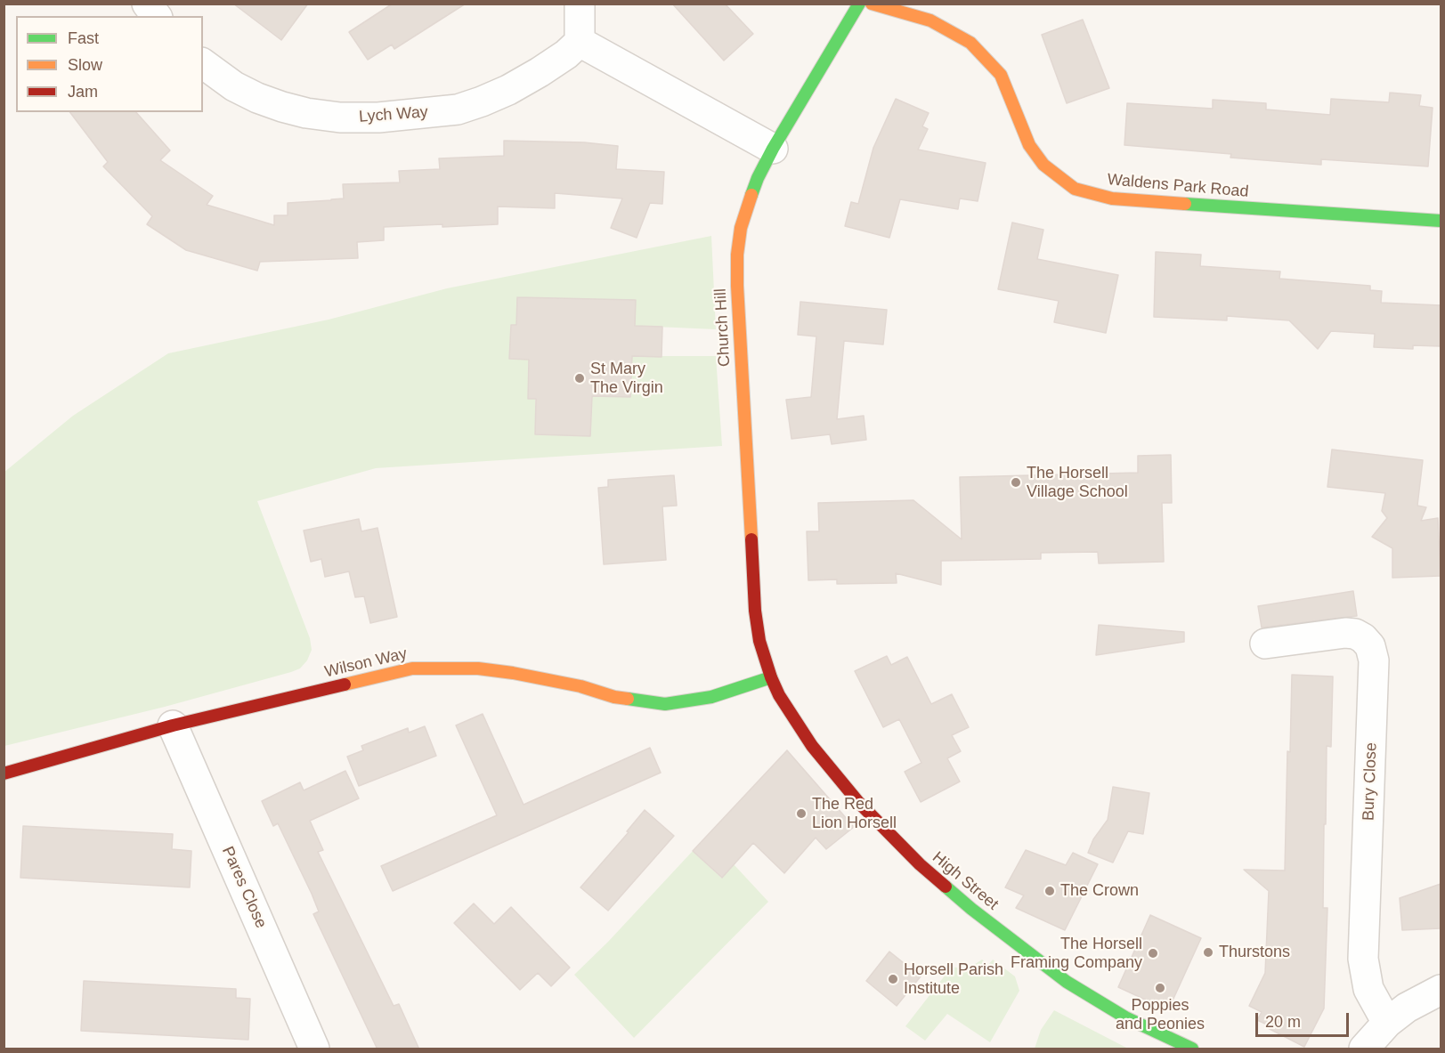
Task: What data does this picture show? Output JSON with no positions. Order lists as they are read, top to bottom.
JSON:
{
  "streets": {
    "street": [
      "Lych Way",
      "Waldens Park Road",
      "Church Hill",
      "Wilson Way",
      "Bury Close",
      "High Street",
      "Pares Close"
    ]
  },
  "crossings": [
    ["Church Hill", "Wilson Way"],
    ["Church Hill", "High Street"],
    ["Wilson Way", "High Street"],
    ["Wilson Way", "Pares Close"]
  ],
  "places": [
    "St Mary The Virgin",
    "The Horsell Village School",
    "The Red Lion Horsell",
    "The Crown",
    "Thurstons",
    "The Horsell Framing Company",
    "Horsell Parish Institute",
    "Poppies and Peonies"
  ],
  "legend": ["Fast", "Slow", "Jam"],
  "scale_bar": "20 m"
}
